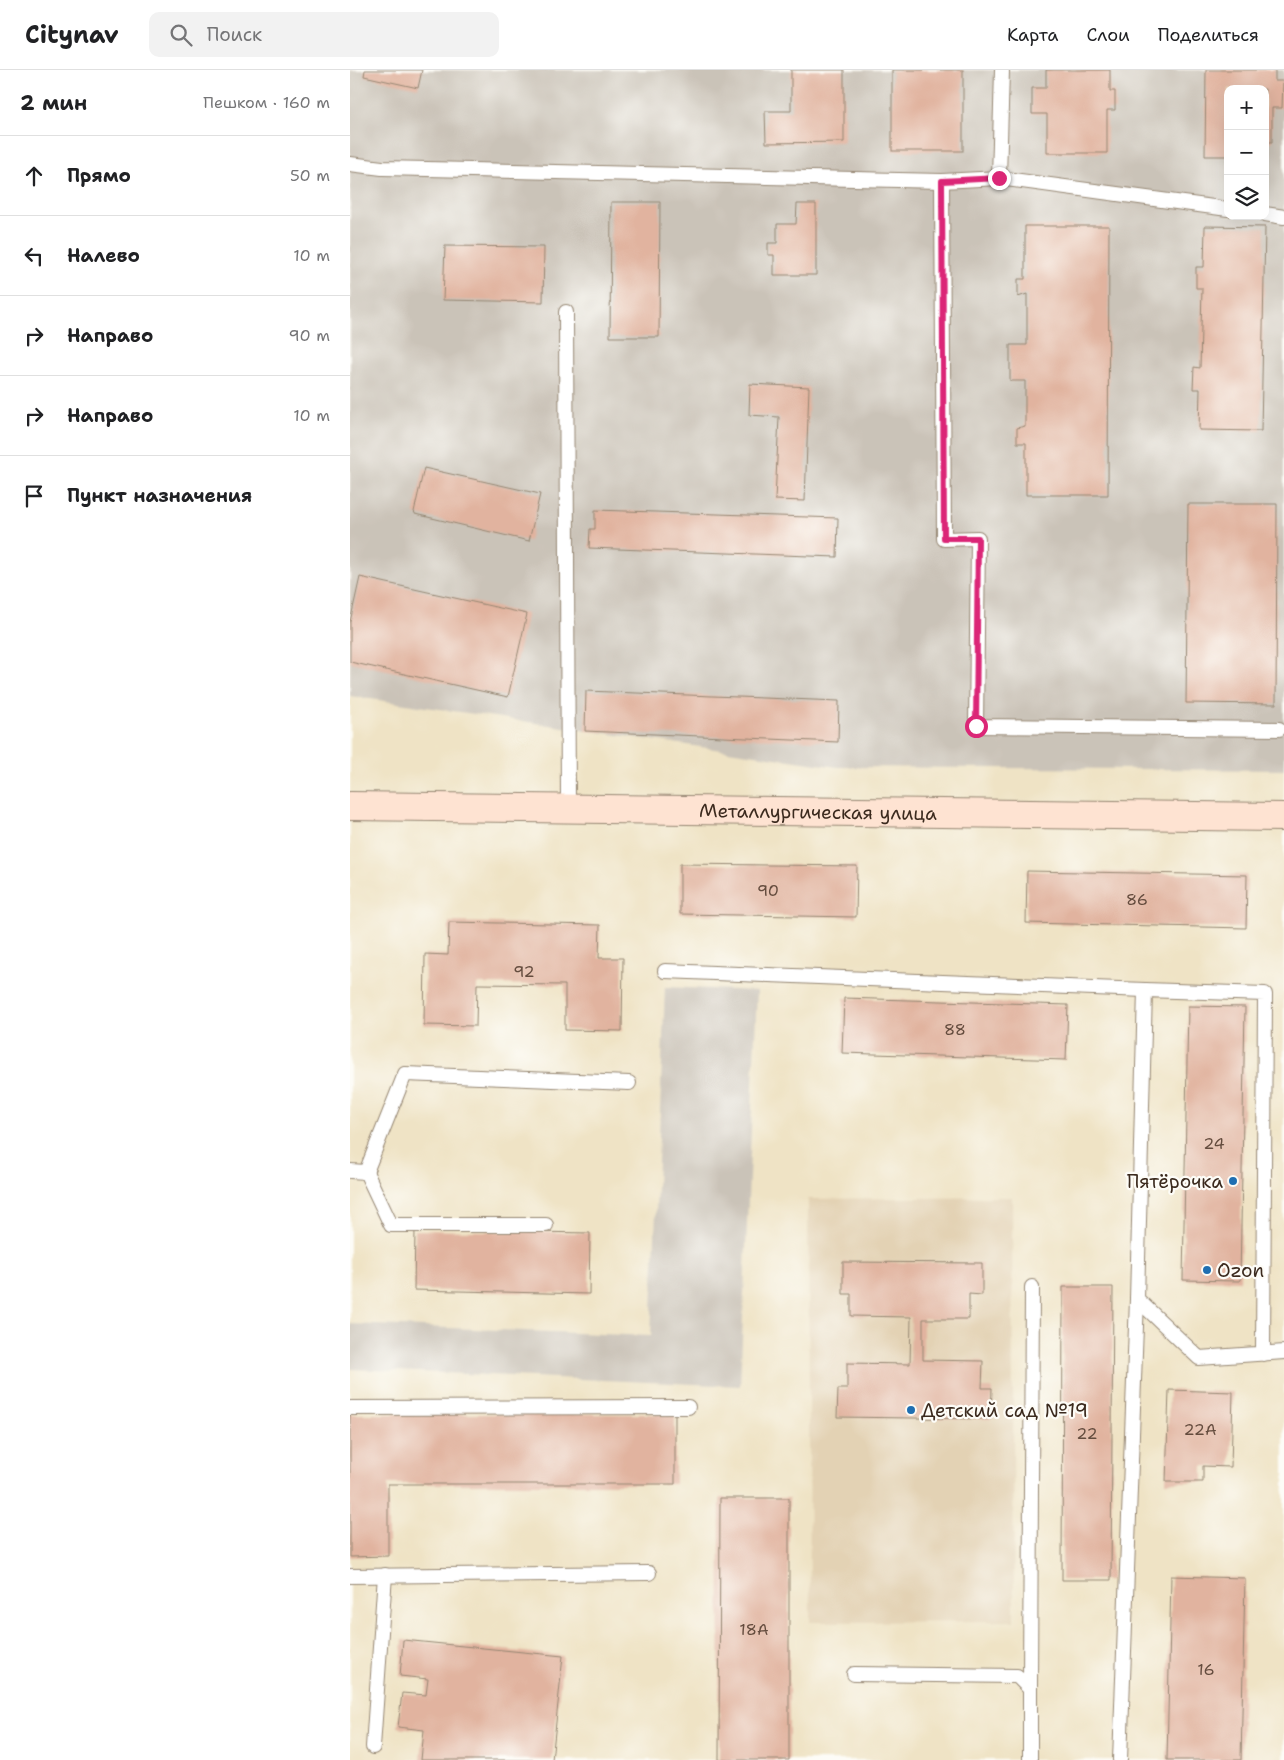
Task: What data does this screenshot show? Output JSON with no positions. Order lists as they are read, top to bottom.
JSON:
{
  "streets": {
    "street": ["Металлургическая улица"]
  },
  "places": ["Пятёрочка", "Ozon", "Детский сад №19"],
  "house_numbers": [
    "90",
    "86",
    "92",
    "88",
    "24",
    "22А",
    "22",
    "18А",
    "16"
  ],
  "page": {
    "header": "Citynav",
    "search": "Поиск",
    "nav": ["Карта", "Слои", "Поделиться"],
    "heading": ["2 мин", "Пешком · 160 m"],
    "map_buttons": ["+", "−"],
    "list": [
      ["Прямо", "50 m"],
      ["Налево", "10 m"],
      ["Направо", "90 m"],
      ["Направо", "10 m"],
      "Пункт назначения"
    ]
  }
}
